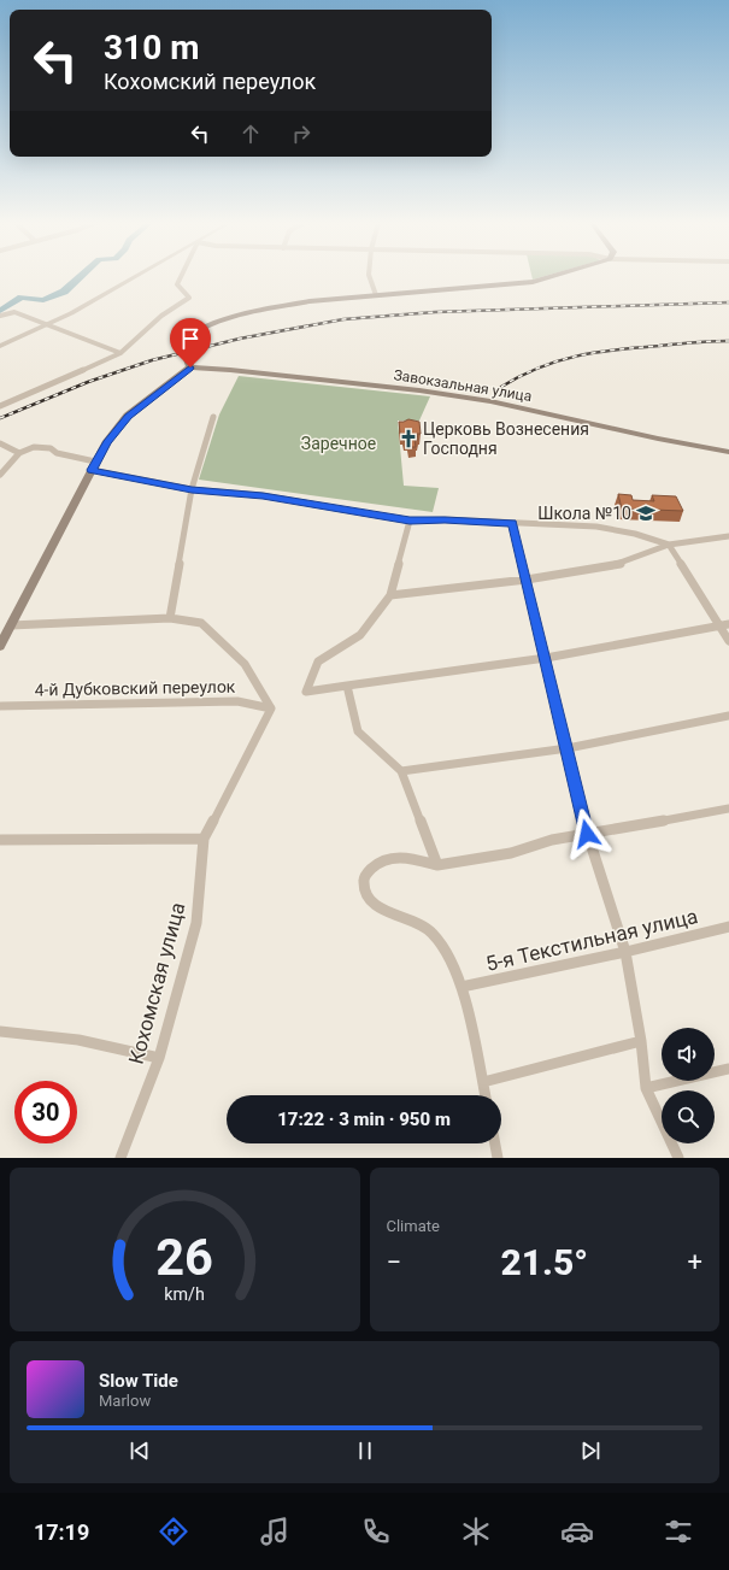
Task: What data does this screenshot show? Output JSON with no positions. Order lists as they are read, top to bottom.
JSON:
{
  "streets": {
    "main road": ["Завокзальная улица"],
    "street": ["4-й Дубковский переулок", "5-я Текстильная улица", "Кохомская улица"]
  },
  "crossings": [
    ["4-й Дубковский переулок", "Кохомская улица"]
  ],
  "parks": ["Заречное"],
  "places": {
    "church": ["Церковь Вознесения Господня"],
    "school or university": ["Школа №10"]
  },
  "page": {
    "turn": ["310 m", "Кохомский переулок"],
    "limit": "30",
    "trip": "17:22 · 3 min · 950 m",
    "tile": "Climate",
    "heat": ["−", "21.5°", "+"],
    "song": ["Slow Tide", "Marlow"],
    "tabs": "17:19",
    "gauge": ["26", "km/h"]
  }
}
